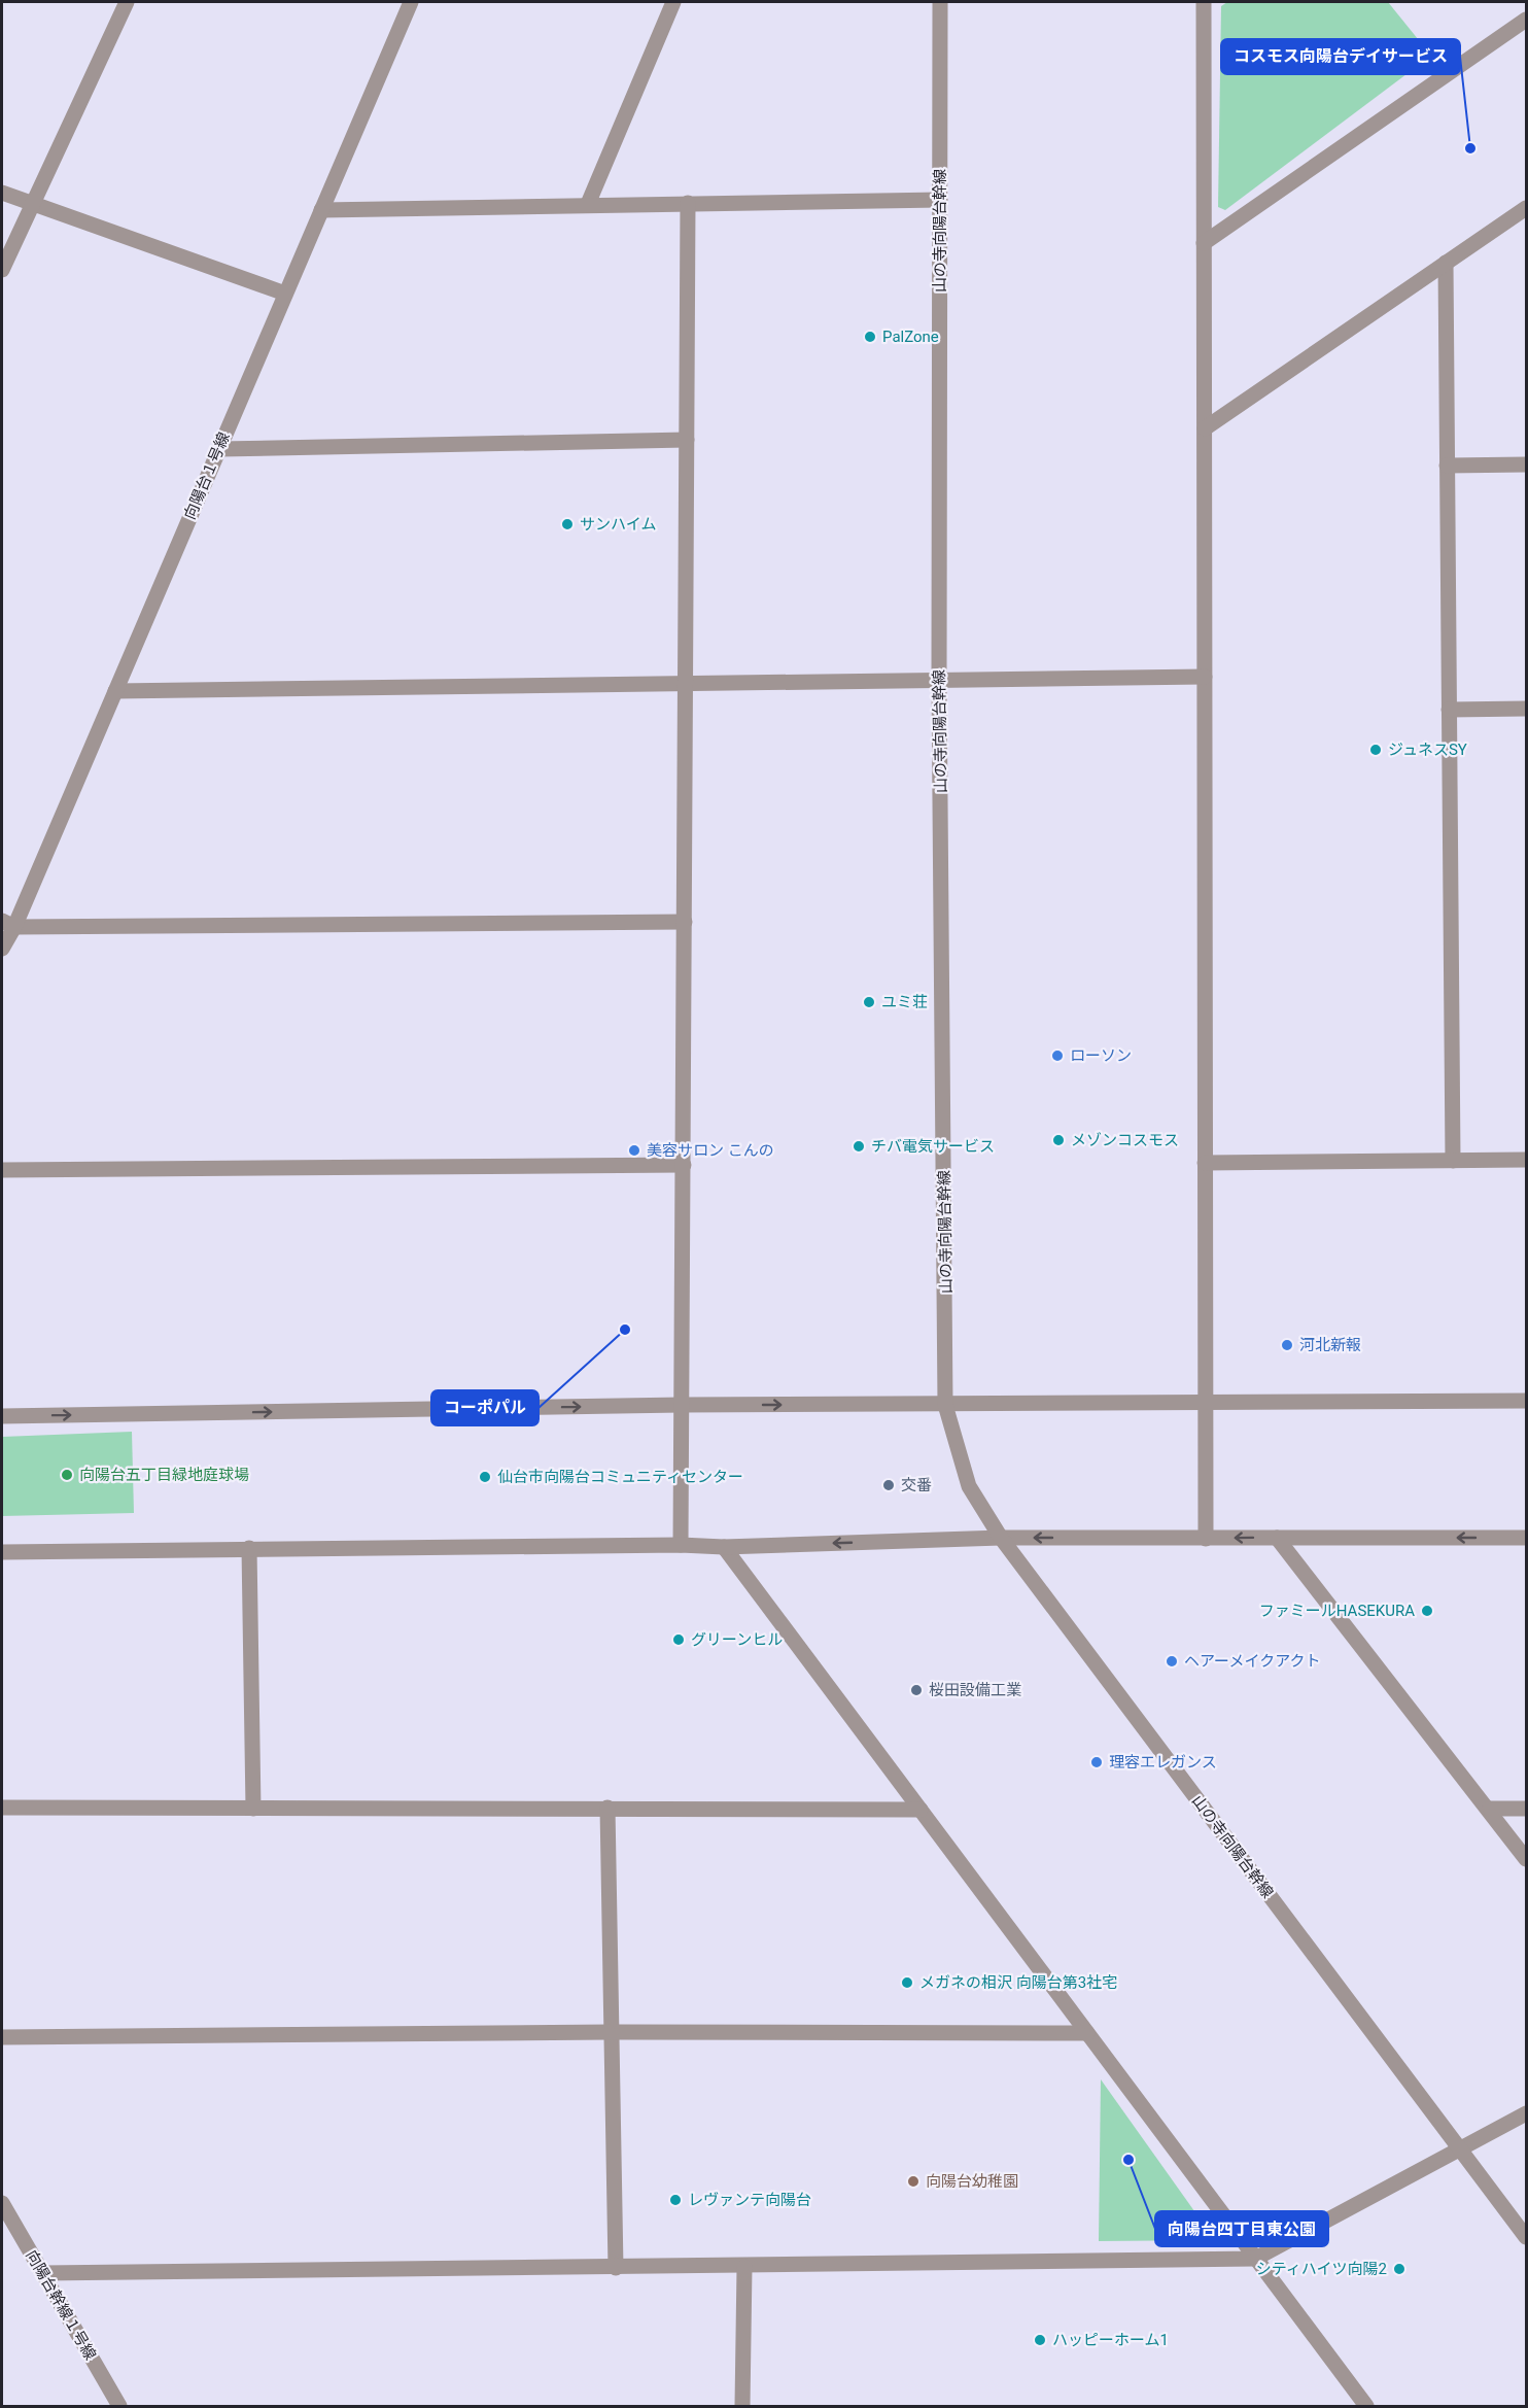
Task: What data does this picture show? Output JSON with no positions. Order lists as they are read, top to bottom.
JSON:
{
  "streets": {
    "street": ["山の寺向陽台幹線", "向陽台１号線", "向陽台幹線１号線"]
  },
  "places": [
    "コスモス向陽台デイサービス",
    "PalZone",
    "サンハイム",
    "ジュネスSY",
    "ユミ荘",
    "ローソン",
    "メゾンコスモス",
    "チバ電気サービス",
    "美容サロン こんの",
    "コーポパル",
    "河北新報",
    "向陽台五丁目緑地庭球場",
    "仙台市向陽台コミュニティセンター",
    "交番",
    "ファミールHASEKURA",
    "グリーンヒル",
    "ヘアーメイクアクト",
    "桜田設備工業",
    "理容エレガンス",
    "メガネの相沢 向陽台第3社宅",
    "向陽台四丁目東公園",
    "向陽台幼稚園",
    "レヴァンテ向陽台",
    "シティハイツ向陽2",
    "ハッピーホーム1"
  ]
}
